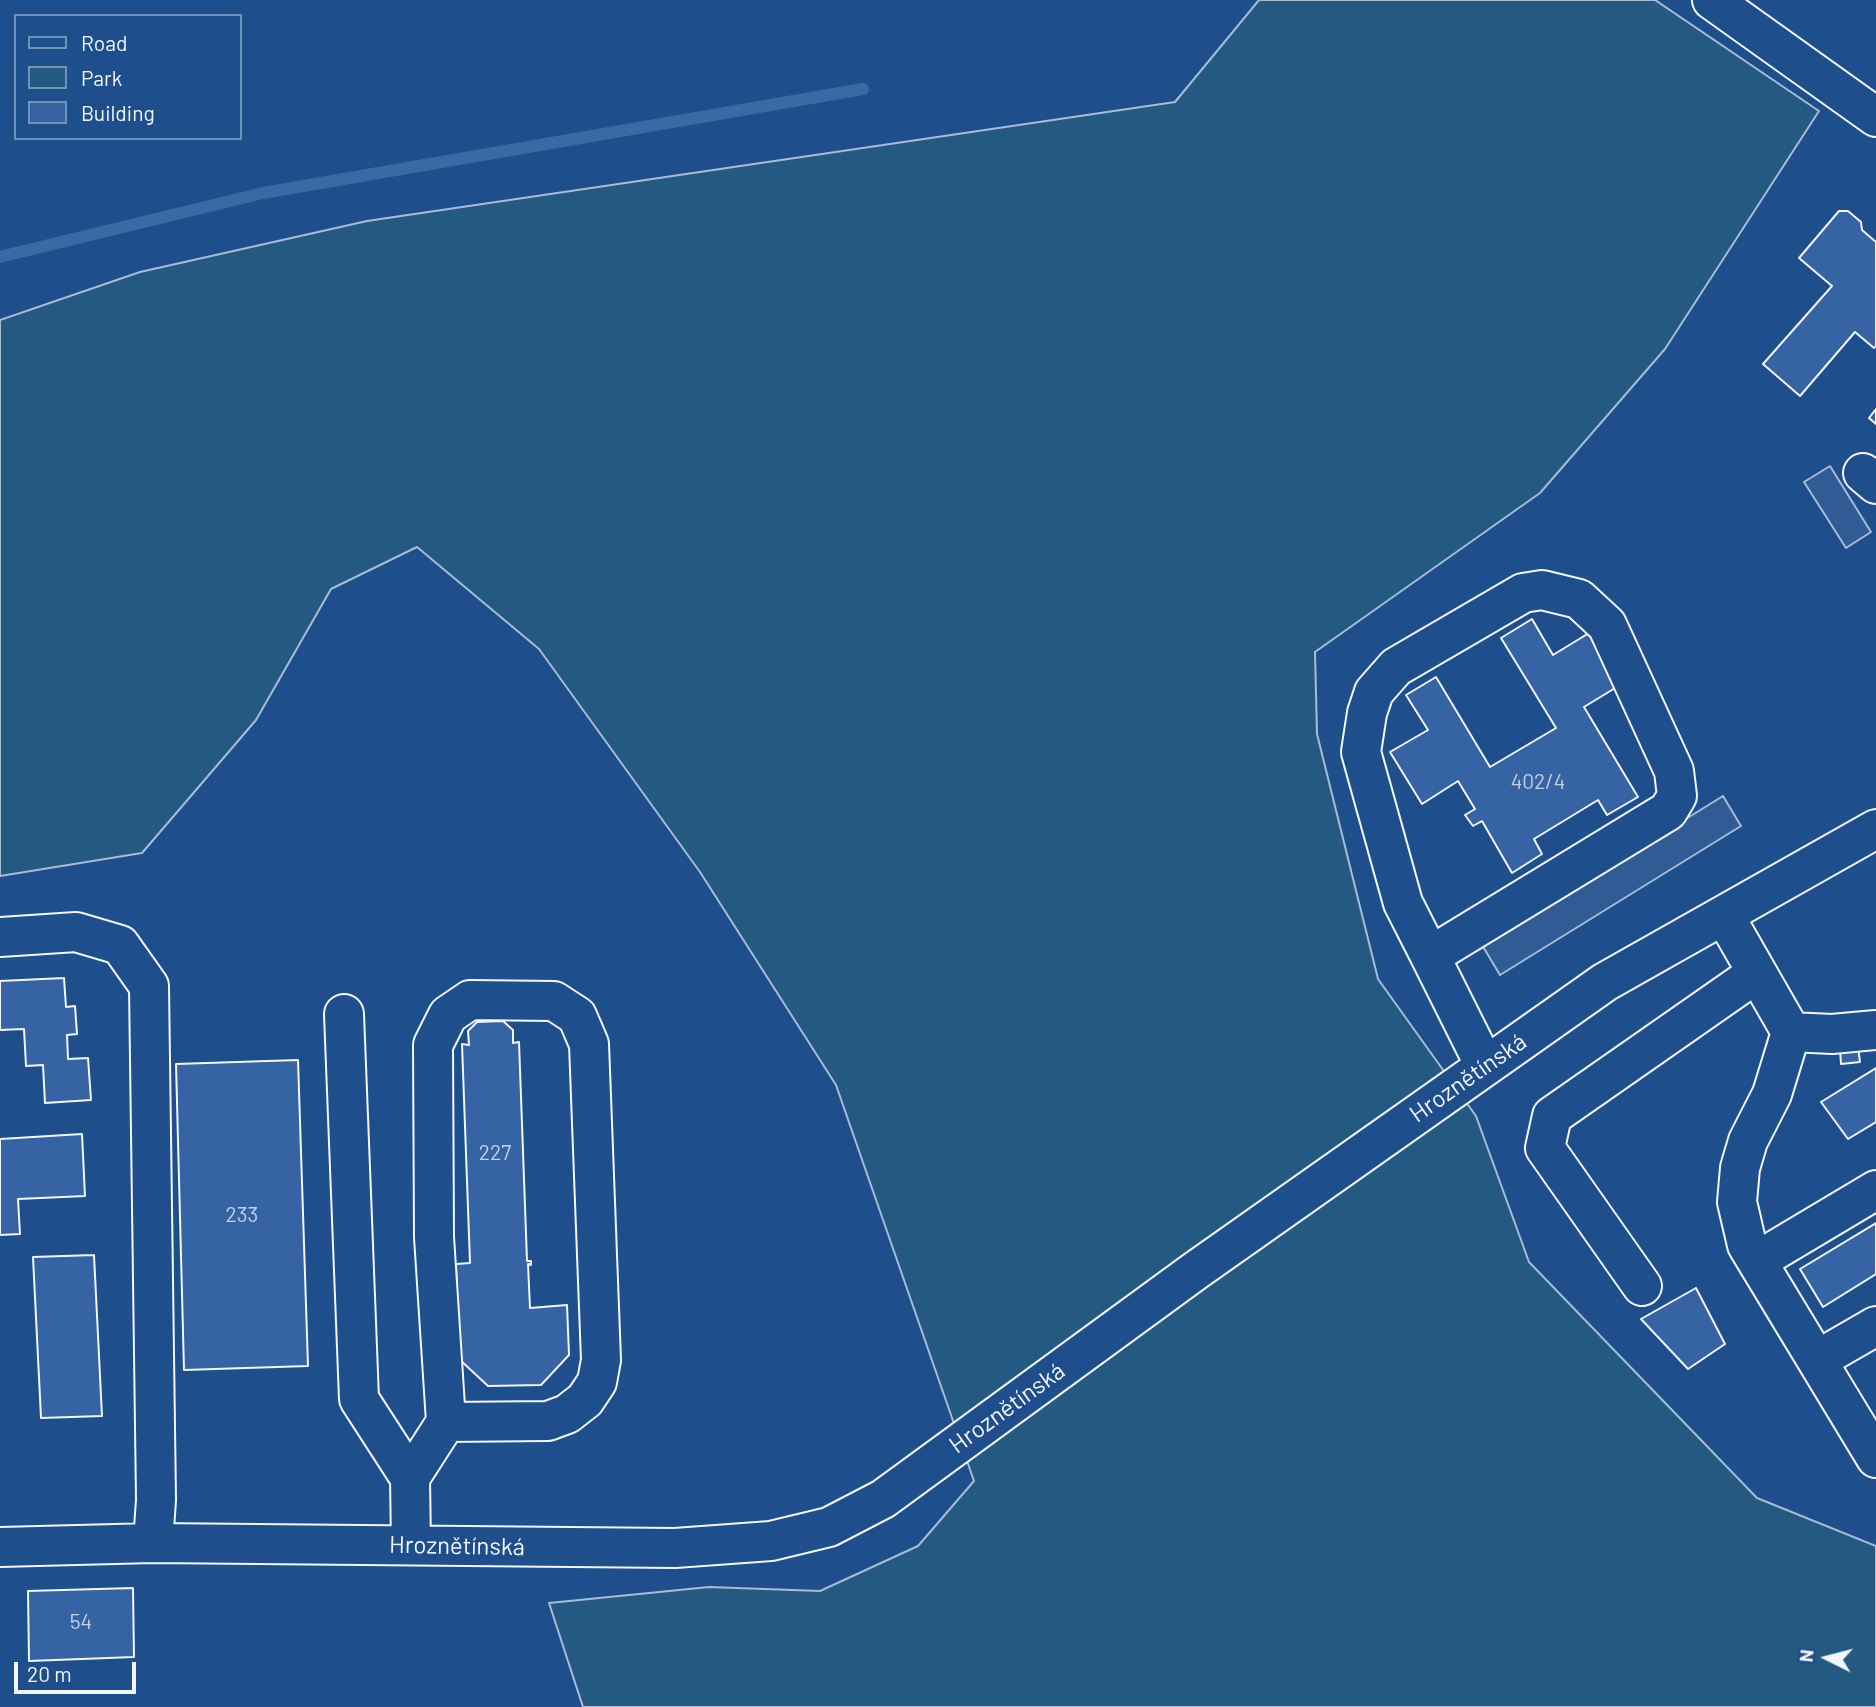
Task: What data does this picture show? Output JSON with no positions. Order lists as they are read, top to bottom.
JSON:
{
  "streets": {
    "street": ["Hroznětínská"]
  },
  "house_numbers": [
    "402/4",
    "227",
    "233",
    "54"
  ],
  "legend": ["Road", "Park", "Building"],
  "scale_bar": "20 m",
  "north": "left"
}
